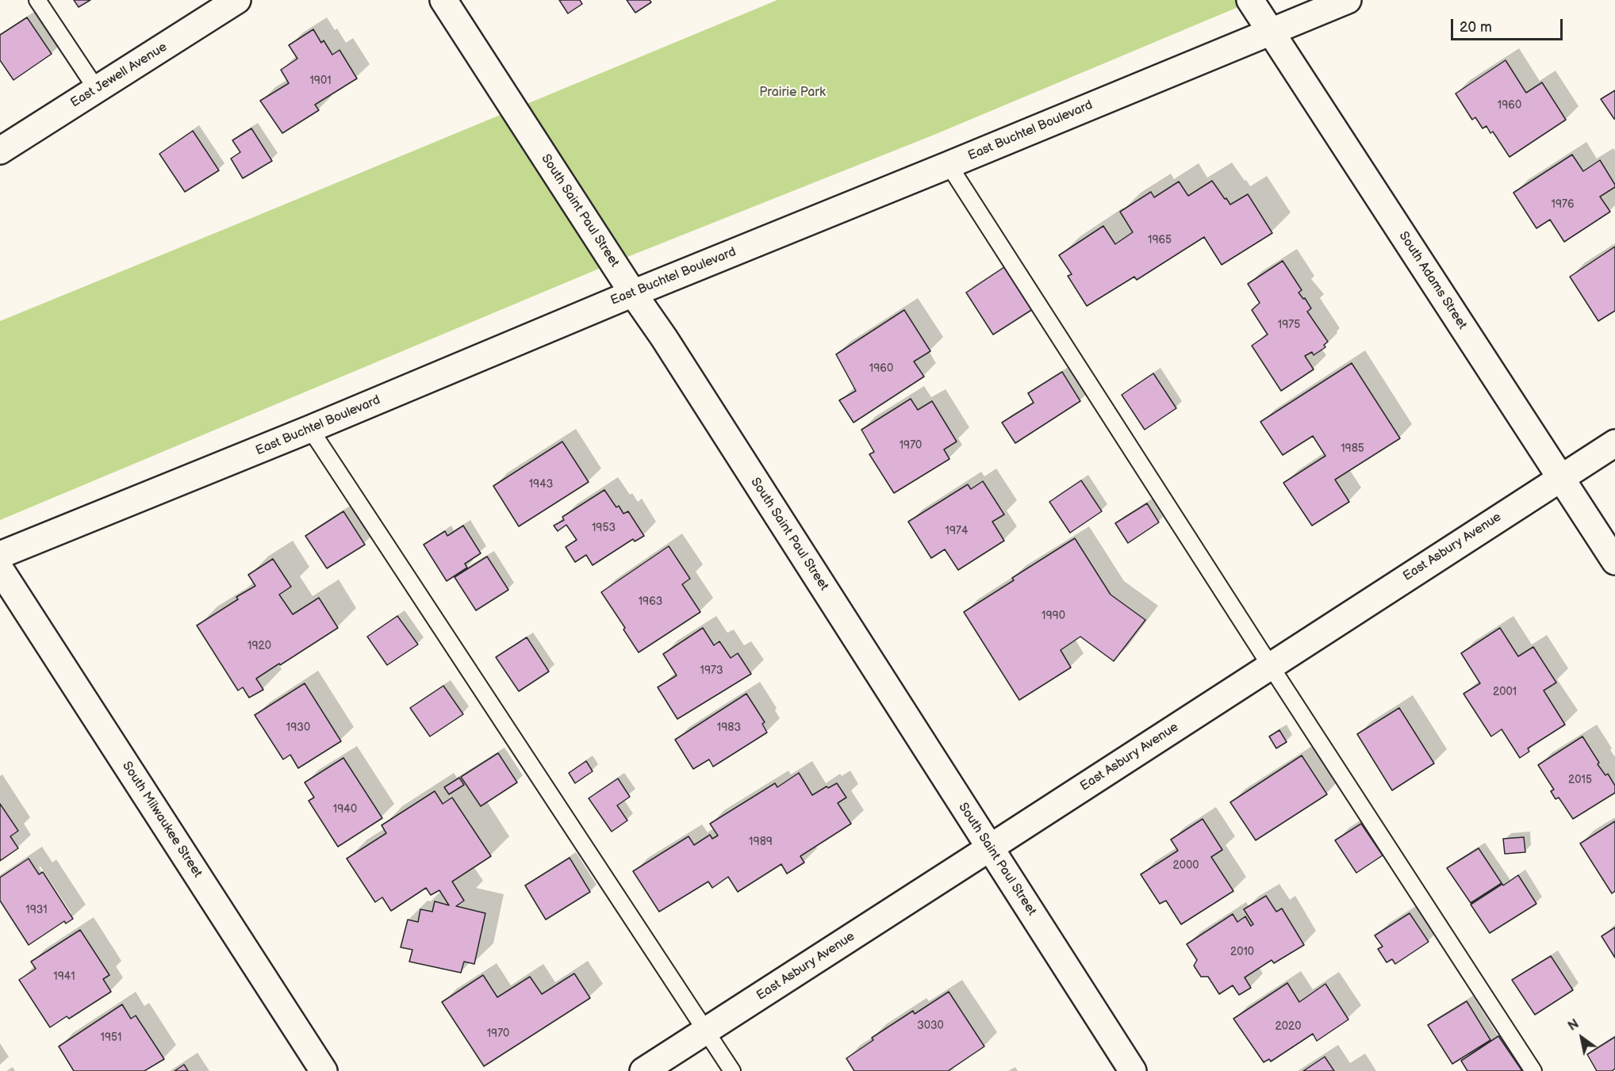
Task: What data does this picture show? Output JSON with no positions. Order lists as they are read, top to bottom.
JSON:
{
  "streets": {
    "street": [
      "East Jewell Avenue",
      "East Buchtel Boulevard",
      "South Saint Paul Street",
      "South Adams Street",
      "East Asbury Avenue",
      "South Milwaukee Street"
    ]
  },
  "crossings": [
    ["East Buchtel Boulevard", "South Saint Paul Street"],
    ["East Buchtel Boulevard", "South Adams Street"],
    ["South Saint Paul Street", "East Asbury Avenue"],
    ["South Adams Street", "East Asbury Avenue"]
  ],
  "parks": ["Prairie Park"],
  "house_numbers": [
    "1901",
    "1960",
    "1976",
    "1965",
    "1975",
    "1960",
    "1970",
    "1985",
    "1943",
    "1953",
    "1974",
    "1963",
    "1990",
    "1920",
    "1973",
    "2001",
    "1930",
    "1983",
    "2015",
    "1940",
    "1989",
    "2000",
    "1931",
    "2010",
    "1941",
    "3030",
    "2020",
    "1970",
    "1951"
  ],
  "scale_bar": "20 m",
  "north": "top left"
}
